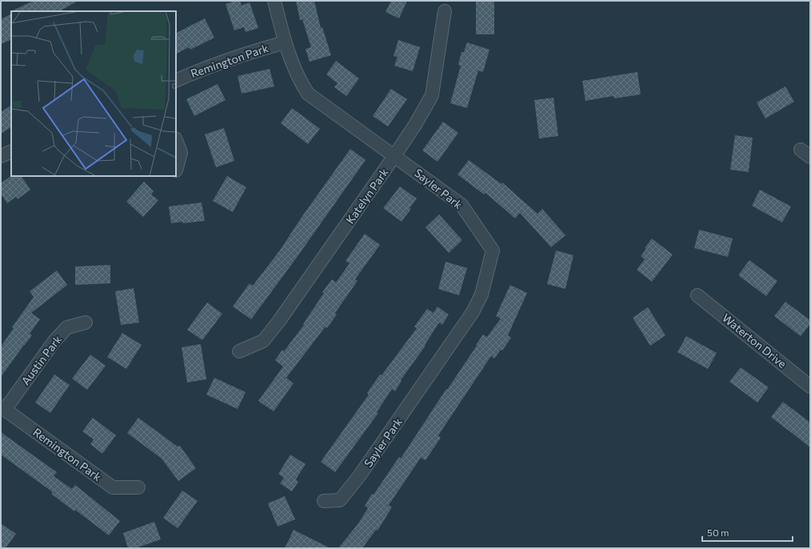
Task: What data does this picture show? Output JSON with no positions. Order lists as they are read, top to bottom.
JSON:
{
  "streets": {
    "street": [
      "Remington Park",
      "Sayler Park",
      "Katelyn Park",
      "Waterton Drive",
      "Austin Park"
    ]
  },
  "crossings": [
    ["Remington Park", "Sayler Park"],
    ["Remington Park", "Austin Park"],
    ["Sayler Park", "Katelyn Park"]
  ],
  "scale_bar": "50 m"
}
